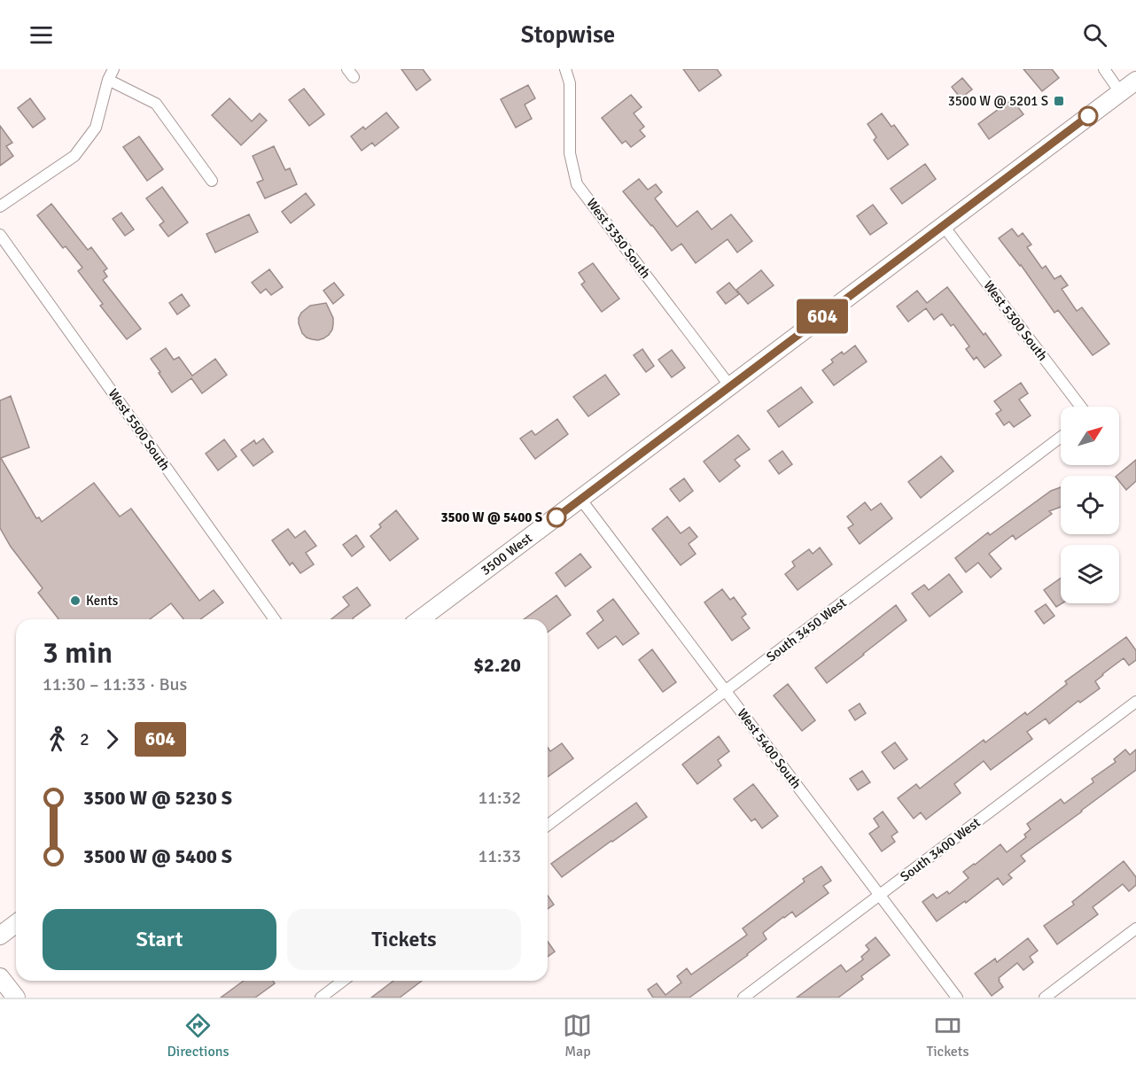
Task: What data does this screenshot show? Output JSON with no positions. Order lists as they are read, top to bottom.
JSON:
{
  "streets": {
    "main road": ["3500 West"],
    "street": [
      "West 5350 South",
      "West 5300 South",
      "West 5500 South",
      "South 3450 West",
      "West 5400 South",
      "South 3400 West"
    ]
  },
  "crossings": [
    ["West 5350 South", "3500 West"],
    ["West 5300 South", "3500 West"],
    ["3500 West", "West 5400 South"],
    ["South 3450 West", "West 5400 South"],
    ["West 5400 South", "South 3400 West"]
  ],
  "places": {
    "transit": ["3500 W @ 5201 S"],
    "other": ["3500 W @ 5400 S", "Kents"]
  },
  "lines": ["bus line 604"],
  "north": "top right",
  "page": {
    "header": "Stopwise",
    "on_map": "604",
    "heading": ["3 min", "11:30 – 11:33 · Bus", "$2.20"],
    "legs": ["2", "604"],
    "list": [
      {
        "name": "3500 W @ 5230 S",
        "value": "11:32"
      },
      {
        "name": "3500 W @ 5400 S",
        "value": "11:33"
      }
    ],
    "buttons": ["Start", "Tickets"],
    "tabs": ["Directions", "Map", "Tickets"]
  }
}
